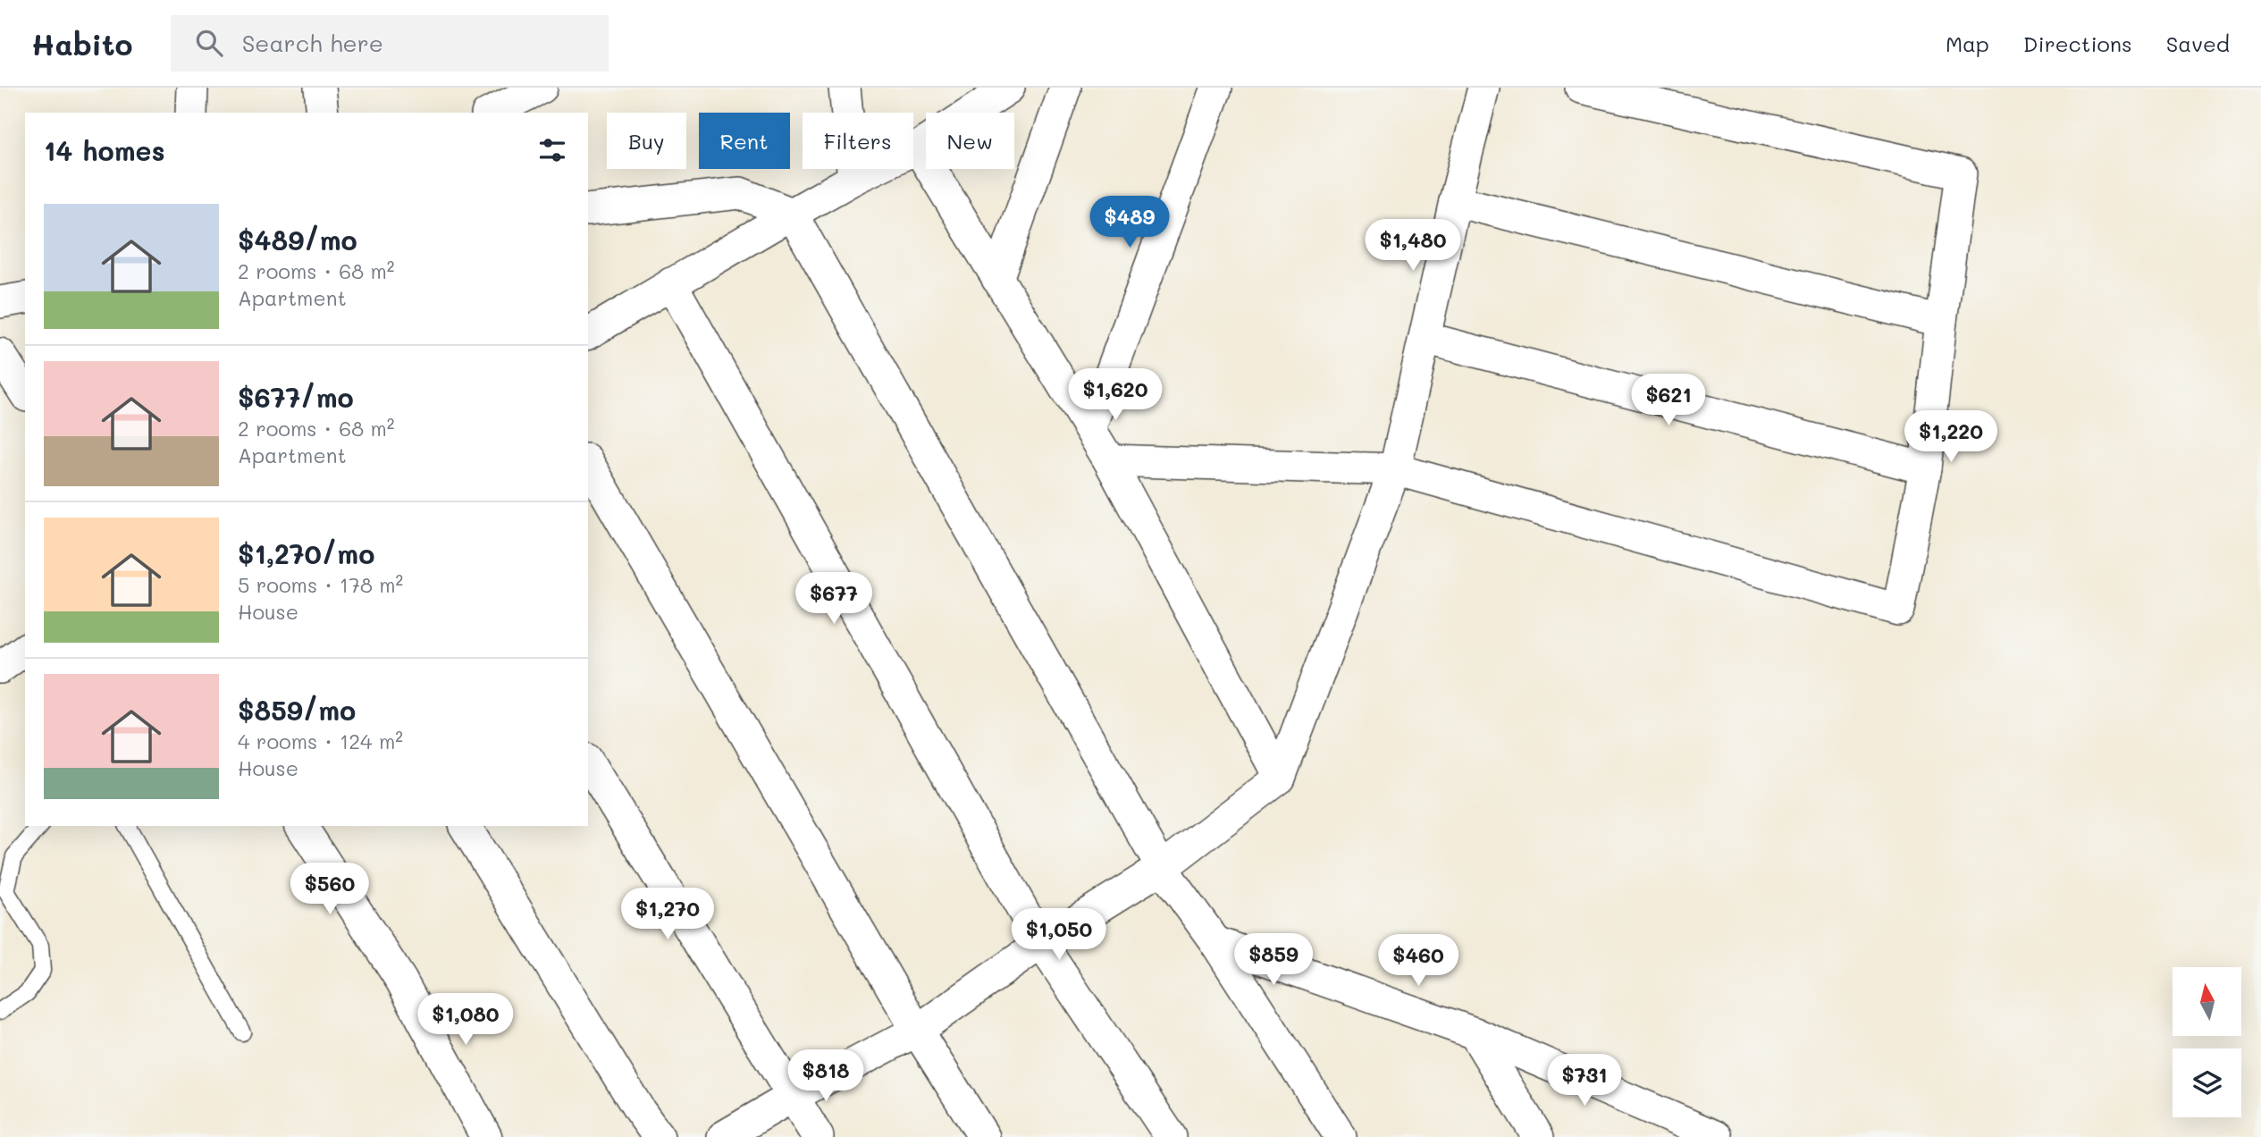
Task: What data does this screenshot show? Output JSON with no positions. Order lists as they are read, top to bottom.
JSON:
{
  "north": "top",
  "page": {
    "header": "Habito",
    "search": "Search here",
    "nav": ["Map", "Directions", "Saved"],
    "chip": [
      "Buy",
      "Rent",
      "Filters",
      "New"
    ],
    "heading": "14 homes",
    "list": [
      {
        "name": "$489/mo",
        "note": "2 rooms · 68 m² · Apartment"
      },
      {
        "name": "$677/mo",
        "note": "2 rooms · 68 m² · Apartment"
      },
      {
        "name": "$1,270/mo",
        "note": "5 rooms · 178 m² · House"
      },
      {
        "name": "$859/mo",
        "note": "4 rooms · 124 m² · House"
      }
    ],
    "price": [
      "$489",
      "$1,480",
      "$1,620",
      "$621",
      "$1,220",
      "$677",
      "$560",
      "$1,270",
      "$1,050",
      "$859",
      "$460",
      "$1,080",
      "$818",
      "$731"
    ]
  }
}
